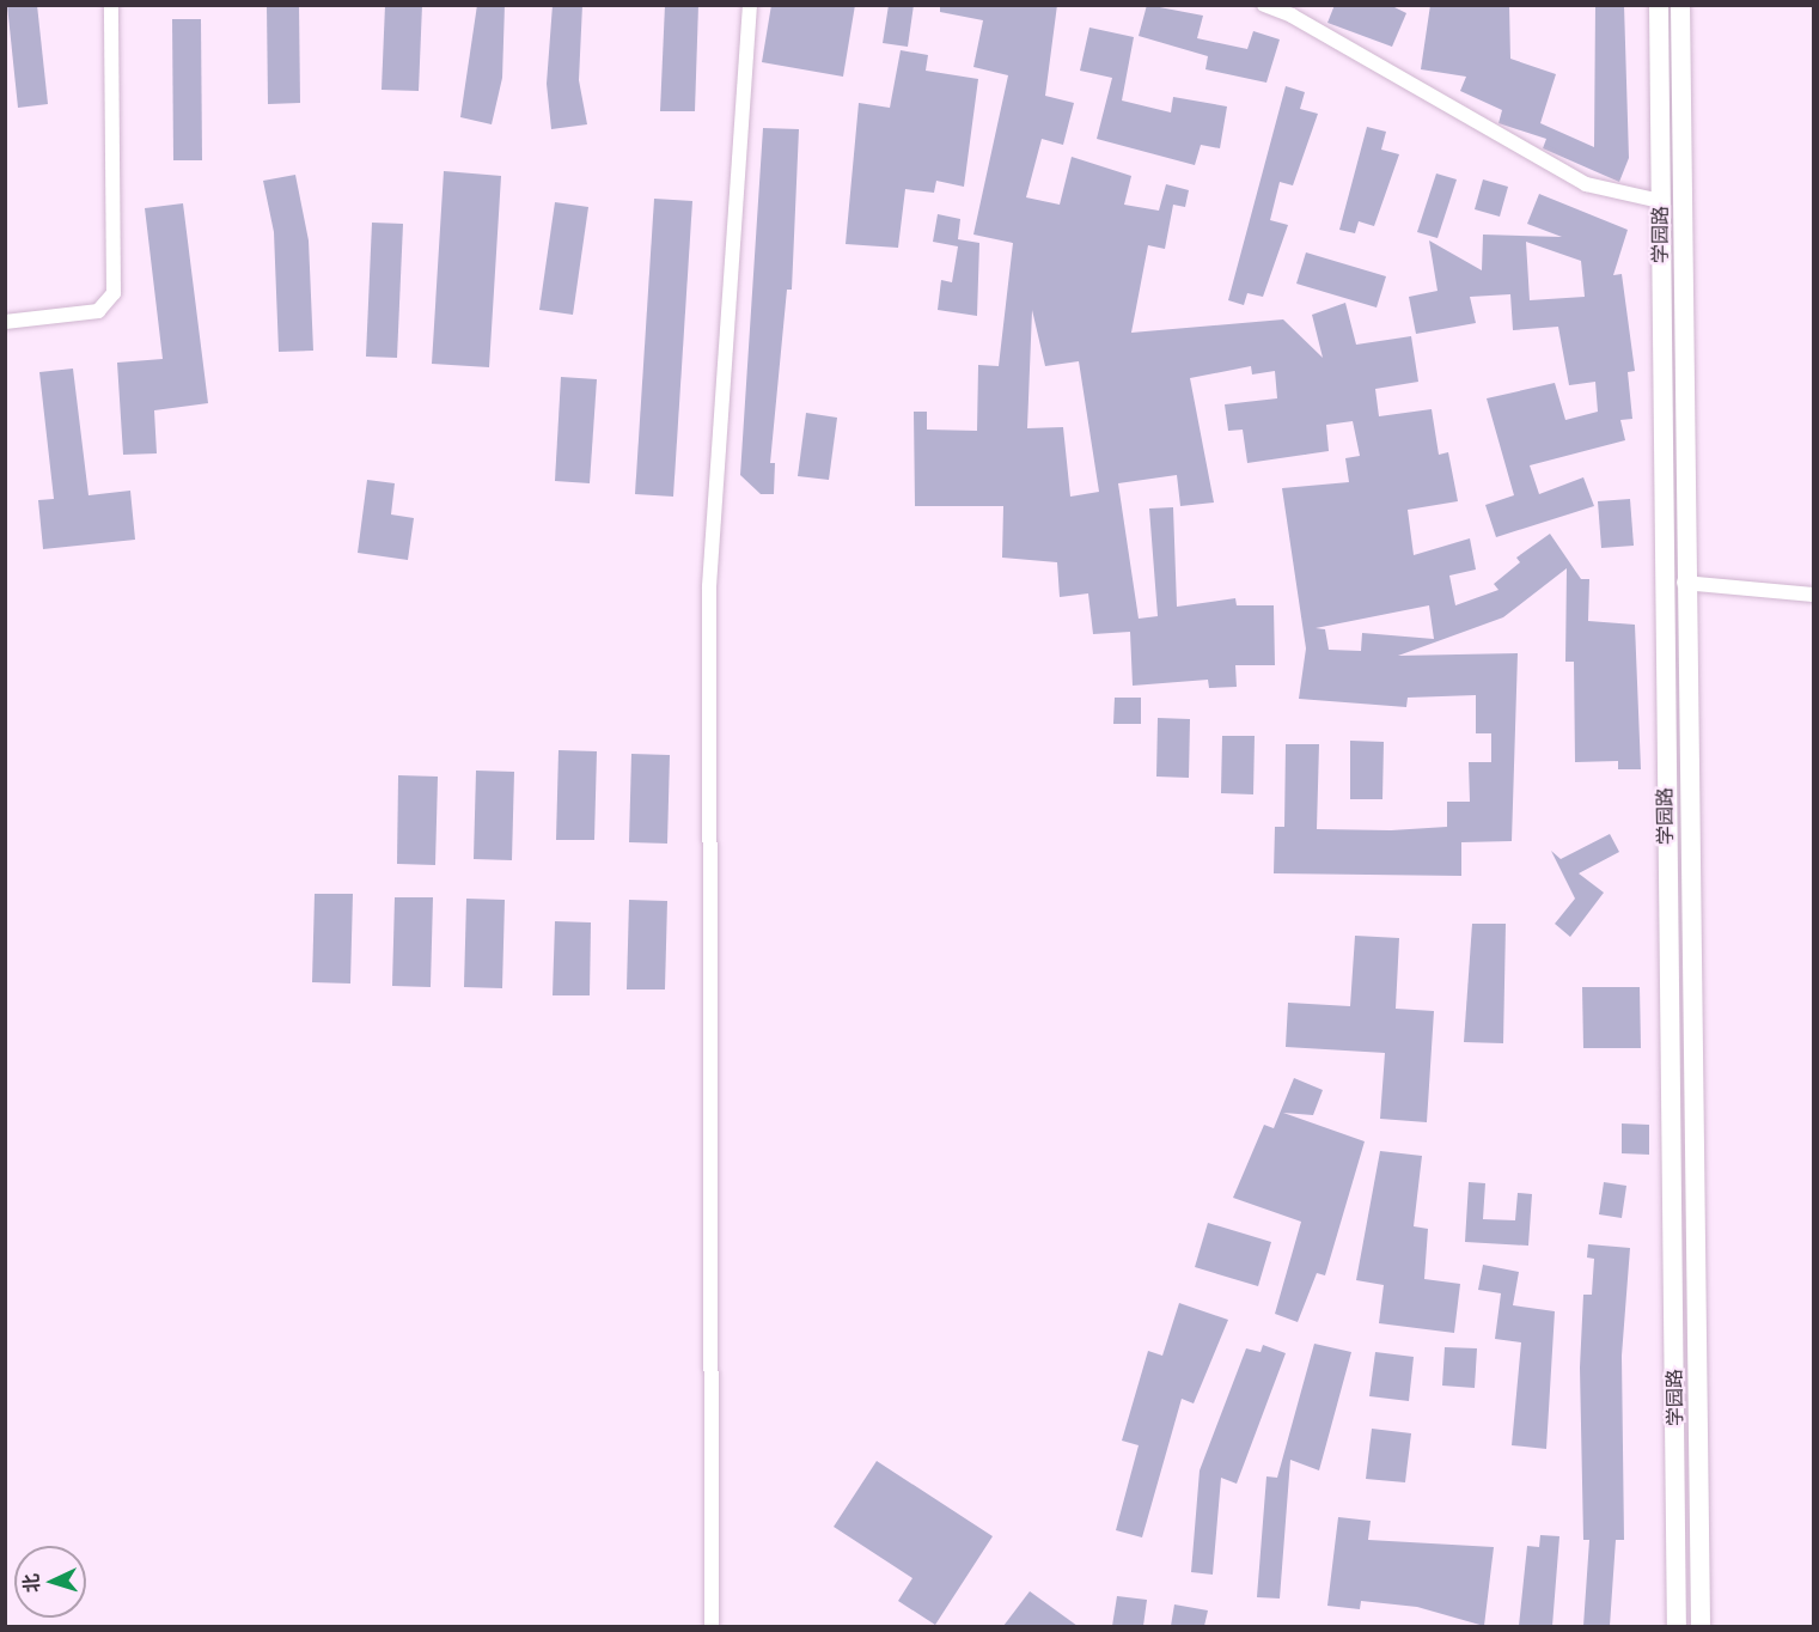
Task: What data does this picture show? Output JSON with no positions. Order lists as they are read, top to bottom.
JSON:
{
  "streets": {
    "main road": ["学园路"]
  },
  "north": "left"
}
